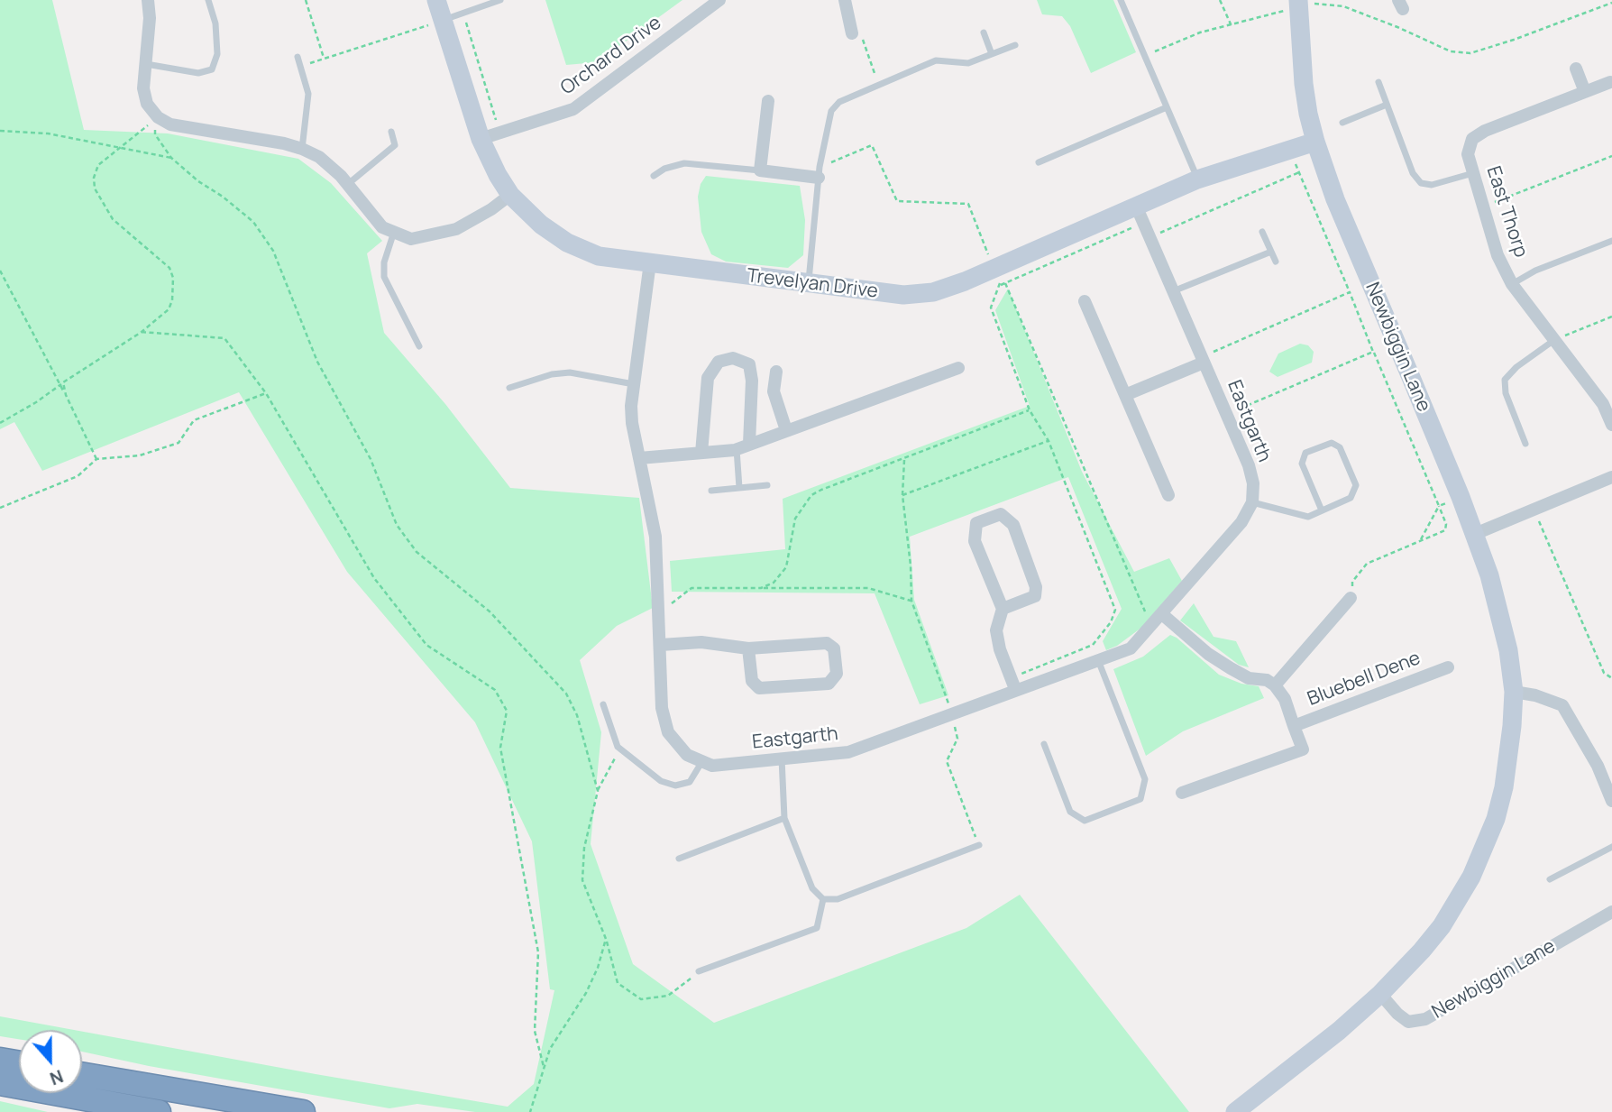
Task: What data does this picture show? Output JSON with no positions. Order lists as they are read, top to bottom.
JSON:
{
  "streets": {
    "street": [
      "Orchard Drive",
      "East Thorp",
      "Trevelyan Drive",
      "Newbiggin Lane",
      "Eastgarth",
      "Bluebell Dene"
    ]
  },
  "crossings": [
    ["Orchard Drive", "Trevelyan Drive"],
    ["Trevelyan Drive", "Newbiggin Lane"],
    ["Trevelyan Drive", "Eastgarth"]
  ],
  "north": "bottom"
}
